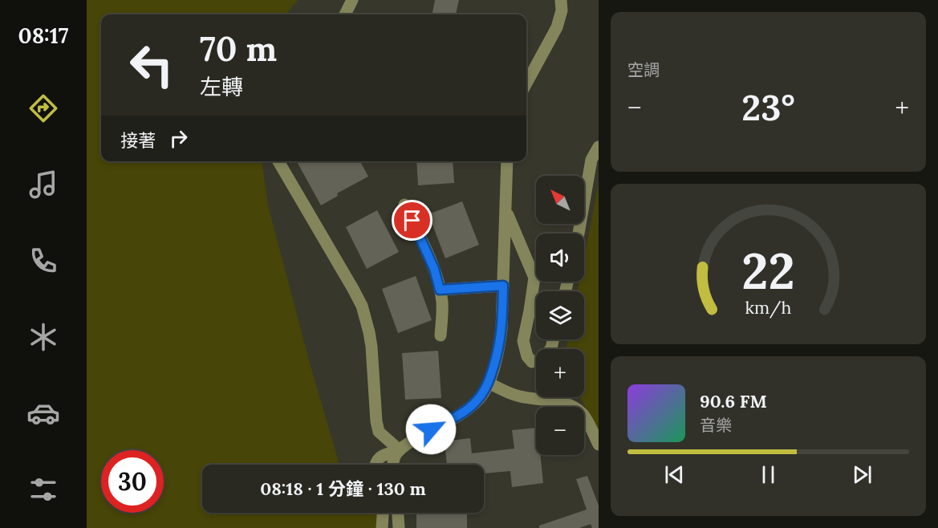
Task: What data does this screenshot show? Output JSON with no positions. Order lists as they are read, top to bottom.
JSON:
{
  "north": "top left",
  "page": {
    "tabs": "08:17",
    "tile": "空調",
    "turn": ["70 m", "左轉"],
    "heat": ["−", "23°", "+"],
    "then": "接著",
    "map_buttons": ["+", "−"],
    "song": ["90.6 FM", "音樂"],
    "limit": "30",
    "trip": "08:18 · 1 分鐘 · 130 m",
    "gauge": ["22", "km/h"]
  }
}
